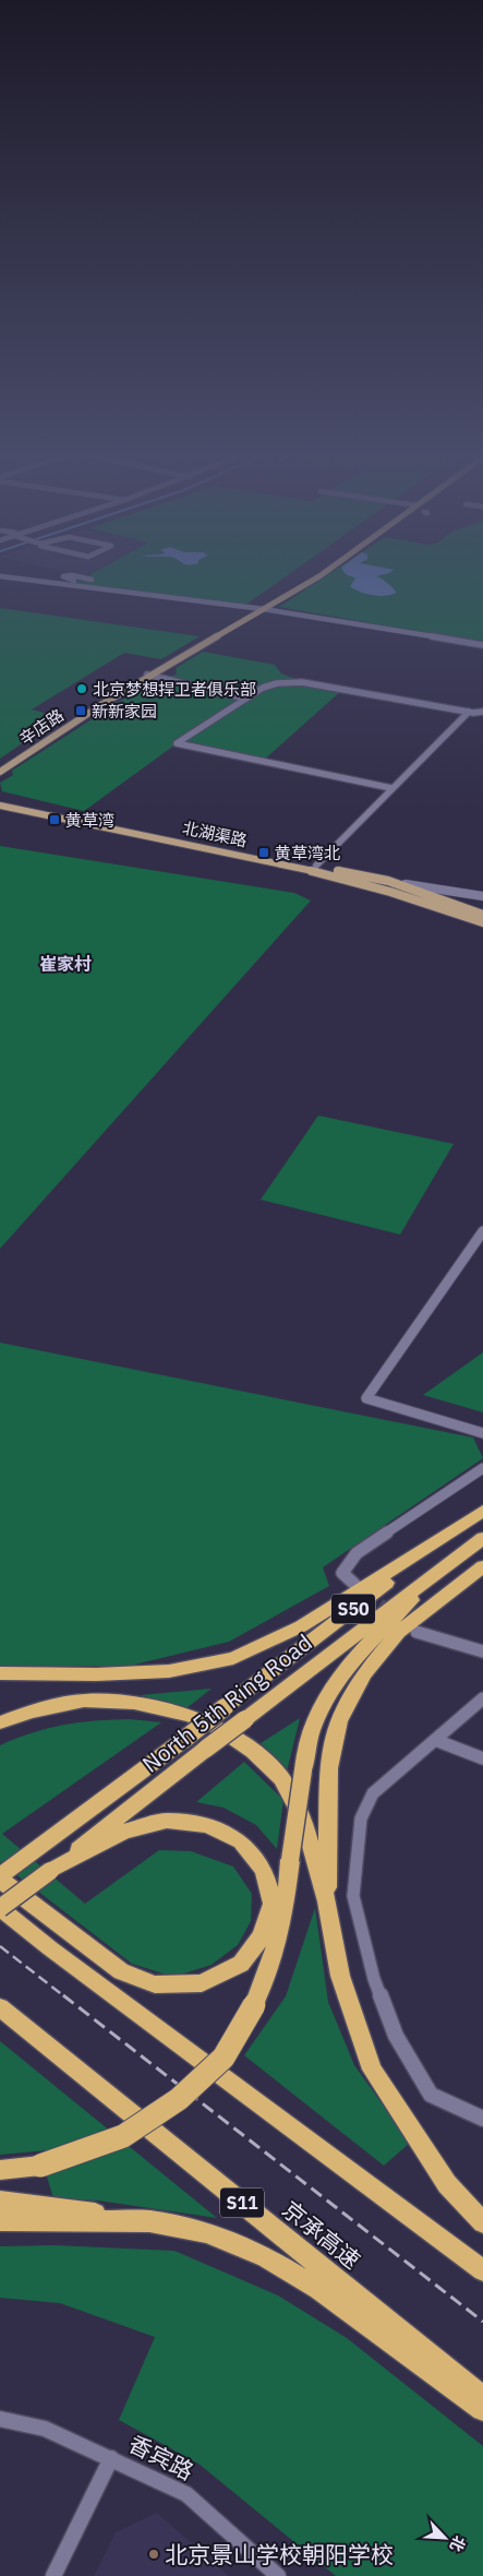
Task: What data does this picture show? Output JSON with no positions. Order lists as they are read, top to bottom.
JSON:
{
  "streets": {
    "highway": [
      "S50",
      "North 5th Ring Road",
      "S11",
      "京承高速"
    ],
    "main road": ["辛店路", "北湖渠路"],
    "street": ["香宾路"]
  },
  "districts": ["崔家村"],
  "places": {
    "other": ["北京梦想捍卫者俱乐部", "北京景山学校朝阳学校"],
    "transit": ["新新家园", "黄草湾", "黄草湾北"]
  },
  "north": "bottom right"
}
